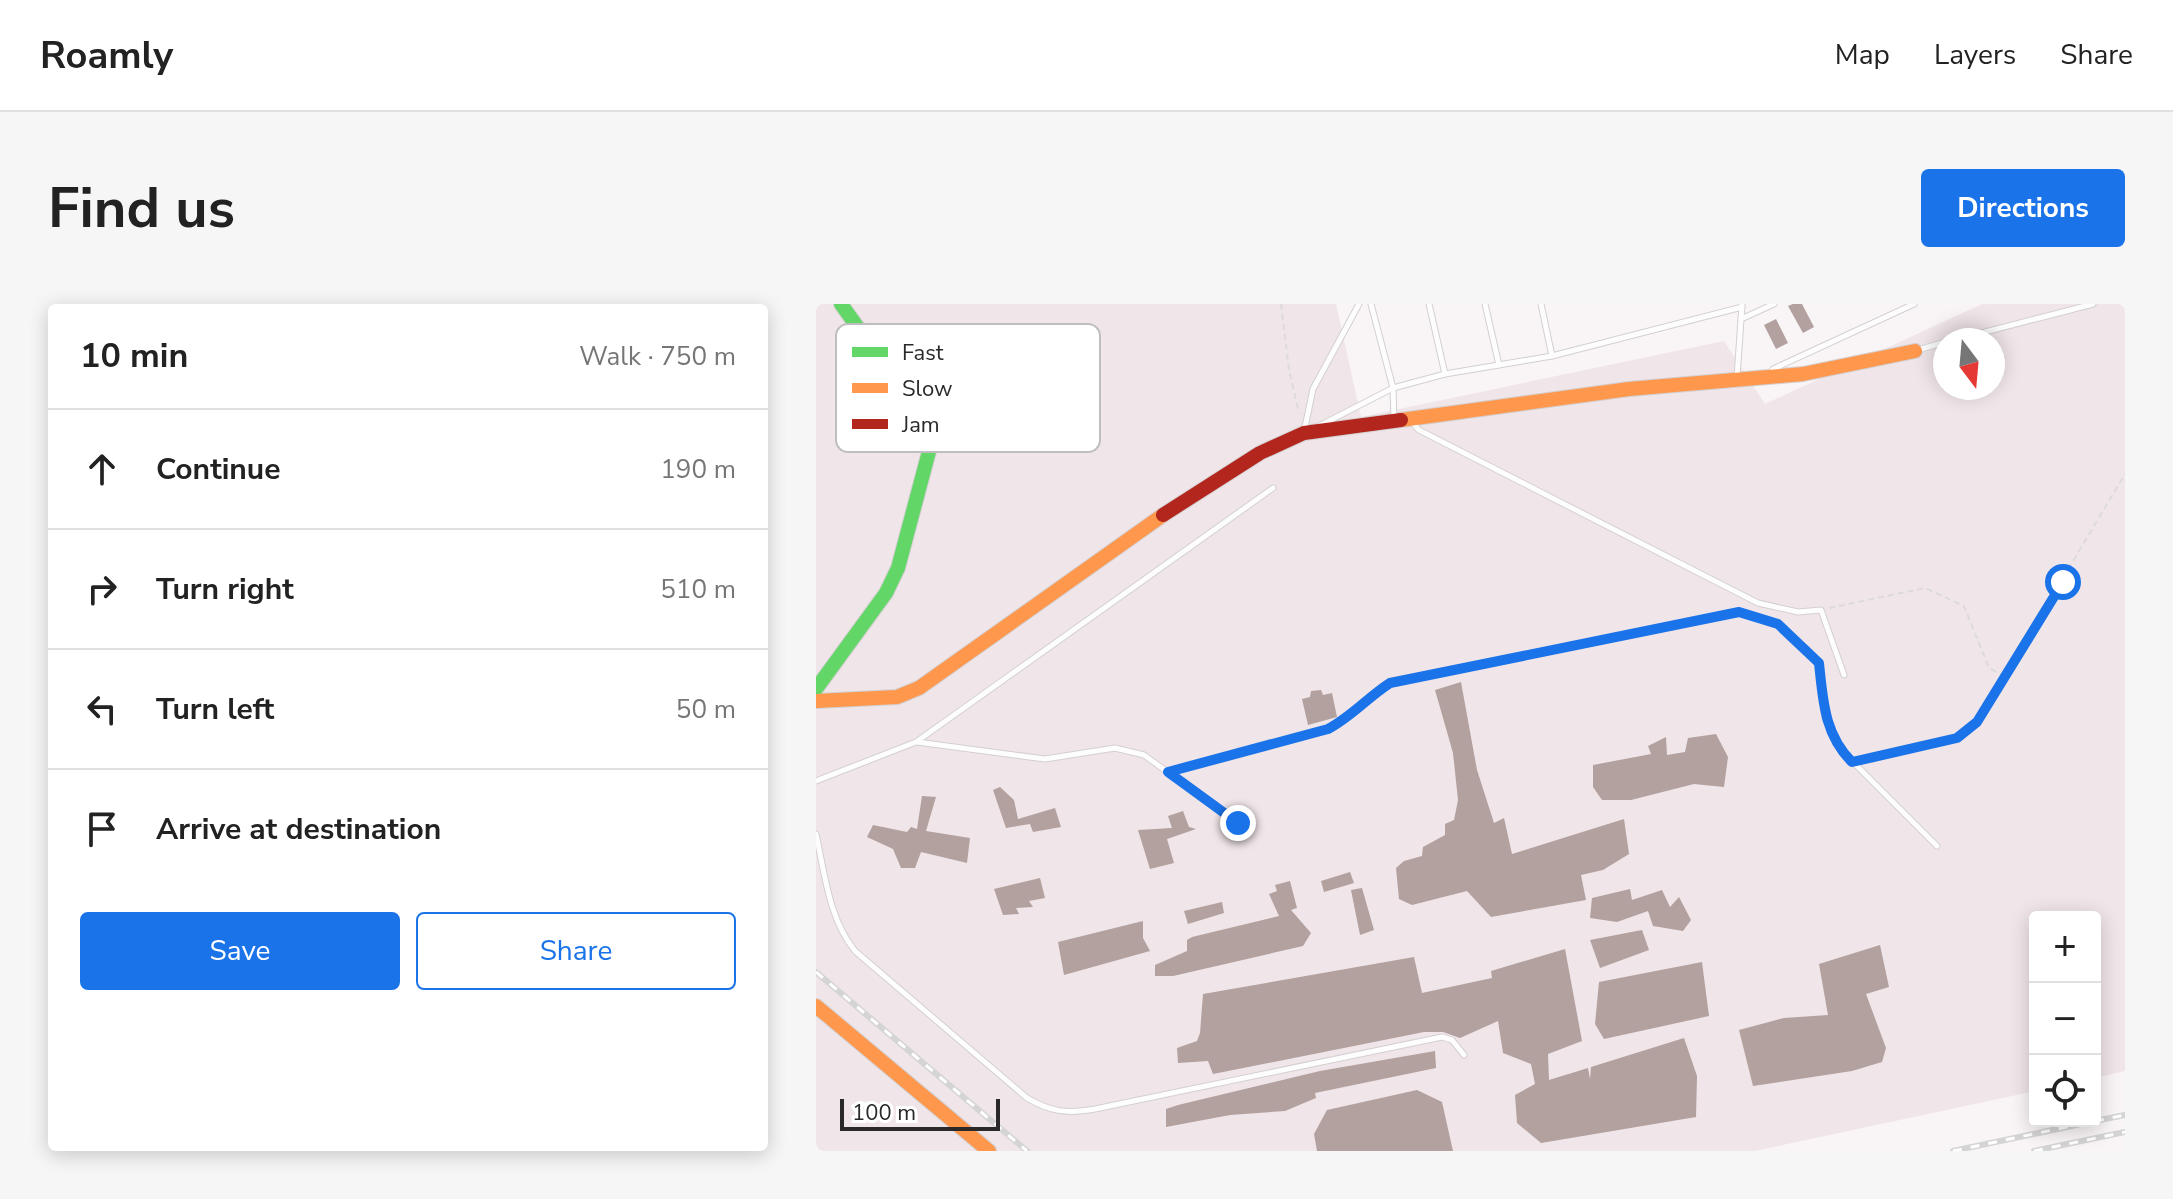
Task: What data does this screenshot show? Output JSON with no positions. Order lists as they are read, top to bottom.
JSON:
{
  "legend": ["Fast", "Slow", "Jam"],
  "scale_bar": "100 m",
  "north": "bottom",
  "page": {
    "header": "Roamly",
    "nav": ["Map", "Layers", "Share"],
    "buttons": [
      "Directions",
      ["Save", "Share"]
    ],
    "title": "Find us",
    "heading": ["10 min", "Walk · 750 m"],
    "list": [
      ["Continue", "190 m"],
      ["Turn right", "510 m"],
      ["Turn left", "50 m"],
      "Arrive at destination"
    ],
    "map_buttons": ["+", "−"],
    "scale": "100 m"
  }
}
